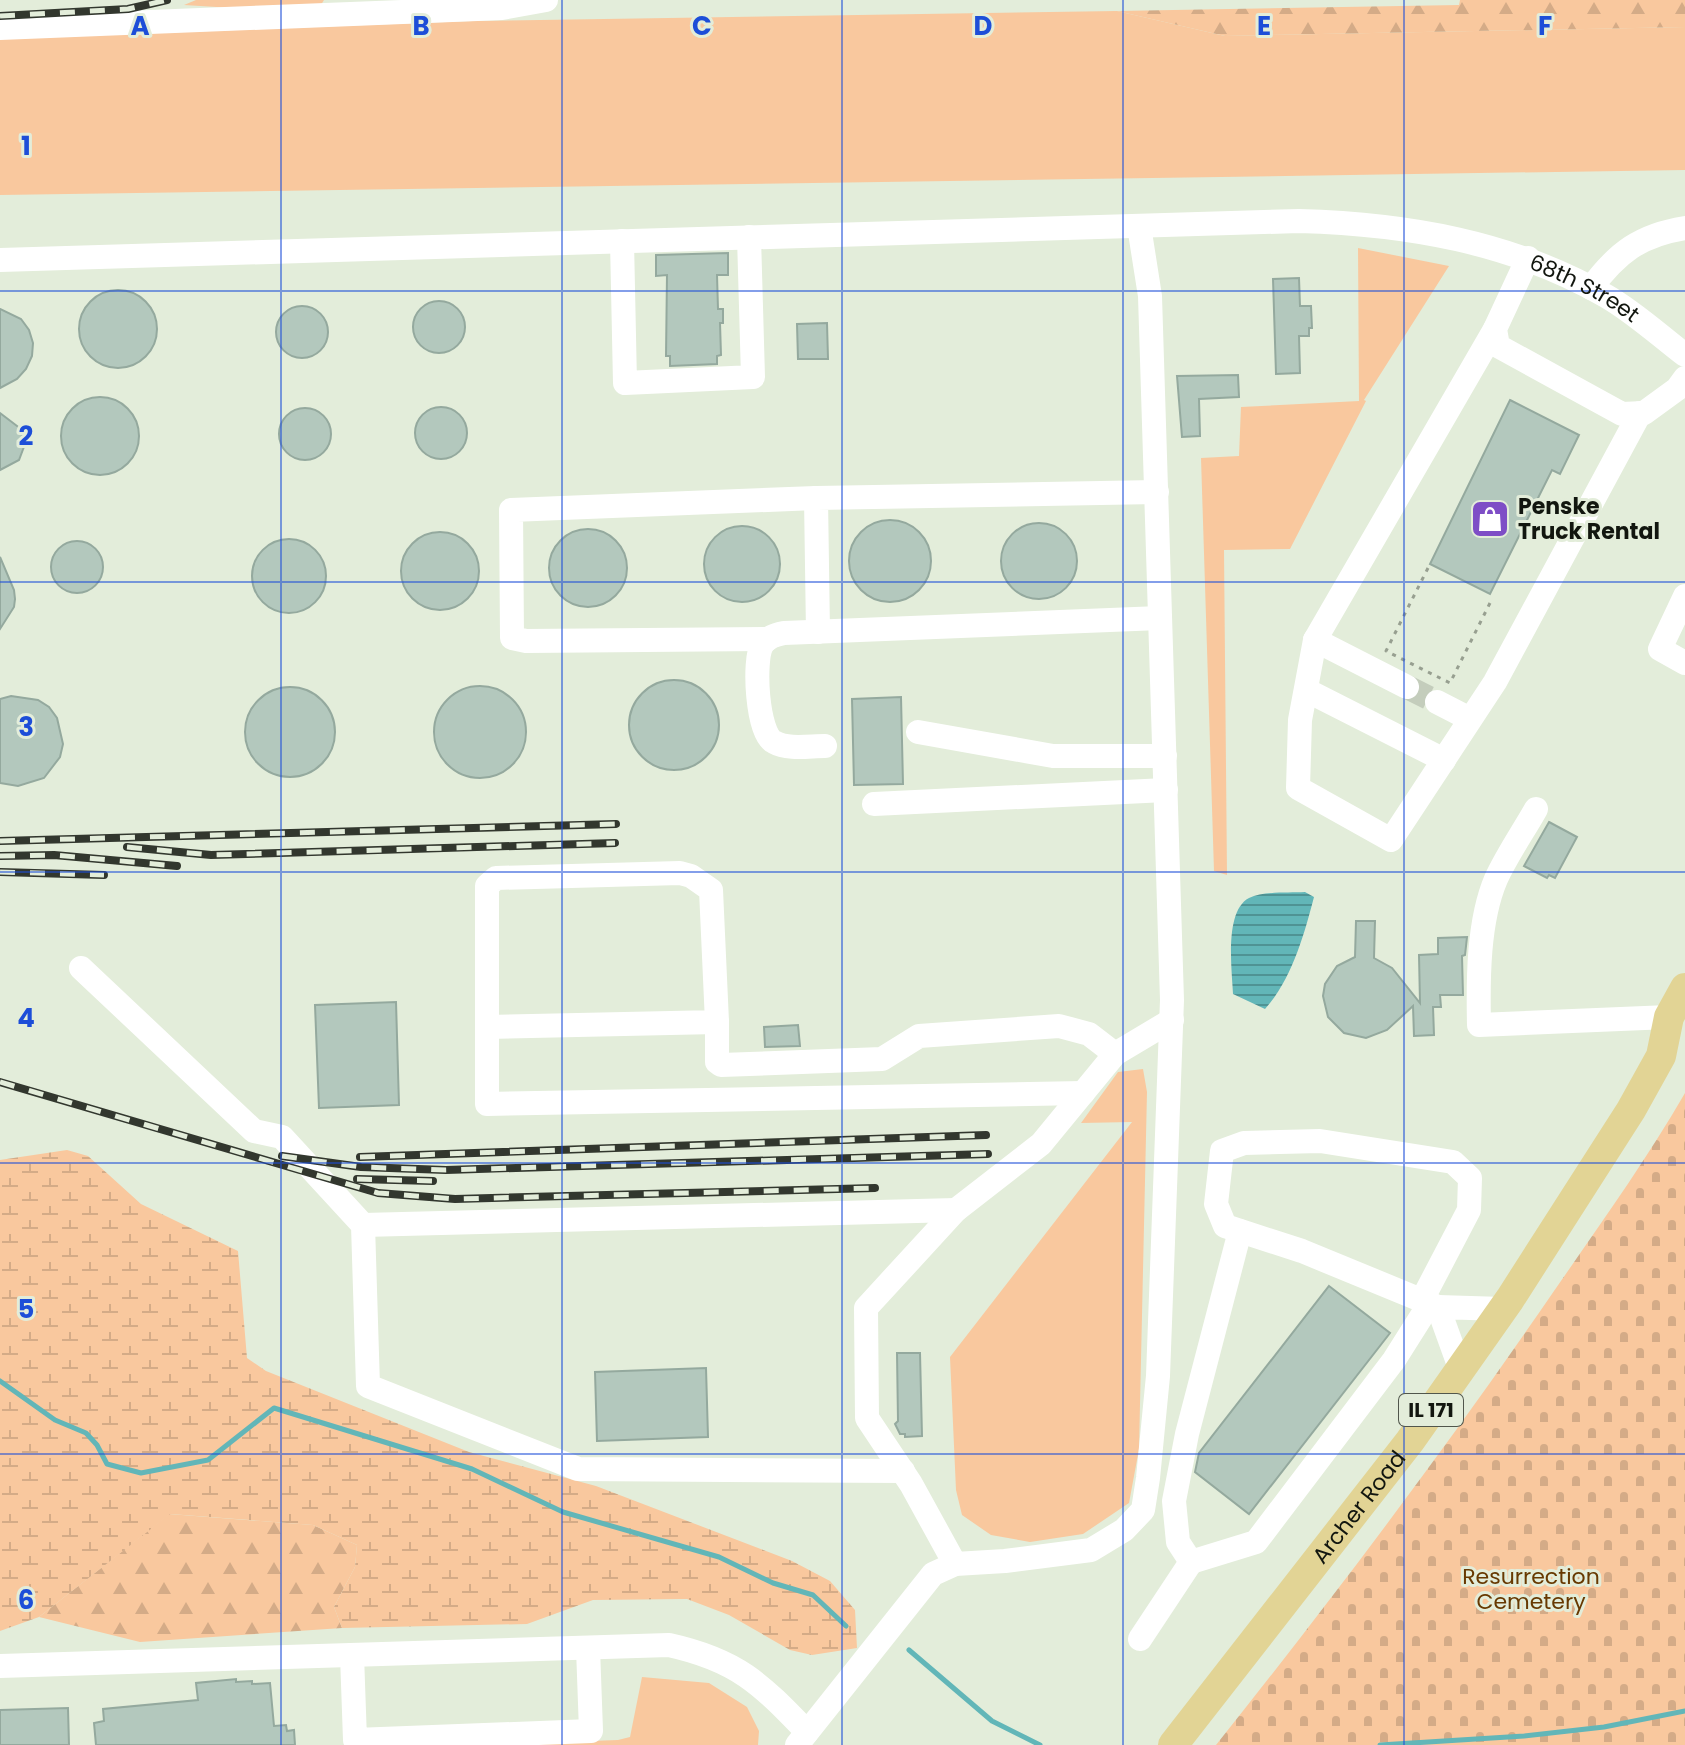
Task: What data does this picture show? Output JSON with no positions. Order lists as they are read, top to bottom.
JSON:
{
  "streets": {
    "main road": ["IL 171", "Archer Road"],
    "street": ["68th Street"]
  },
  "parks": ["Resurrection Cemetery"],
  "places": {
    "shop": ["Penske Truck Rental"]
  },
  "grid": {
    "columns": [
      "A",
      "B",
      "C",
      "D",
      "E",
      "F"
    ],
    "rows": [
      "1",
      "2",
      "3",
      "4",
      "5",
      "6"
    ]
  }
}
